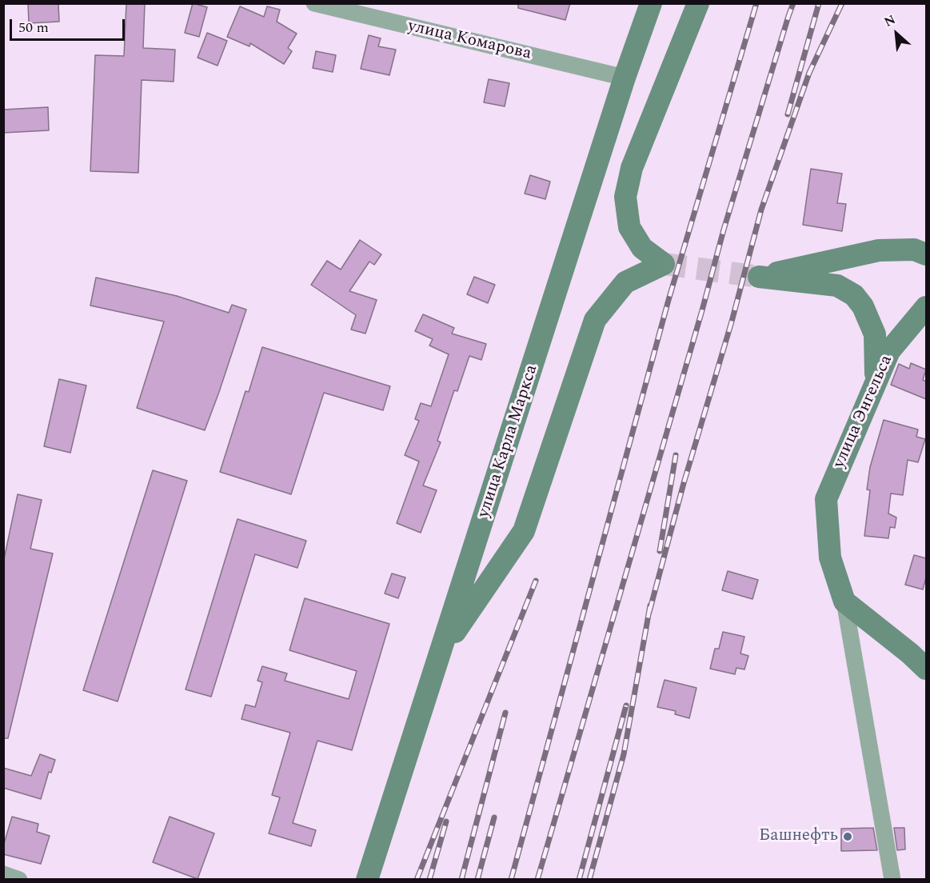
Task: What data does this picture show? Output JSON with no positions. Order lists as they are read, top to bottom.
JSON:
{
  "streets": {
    "street": ["улица Комарова", "улица Энгельса", "улица Карла Маркса"]
  },
  "crossings": [
    ["улица Комарова", "улица Карла Маркса"]
  ],
  "places": ["Башнефть"],
  "scale_bar": "50 m",
  "north": "top left"
}
